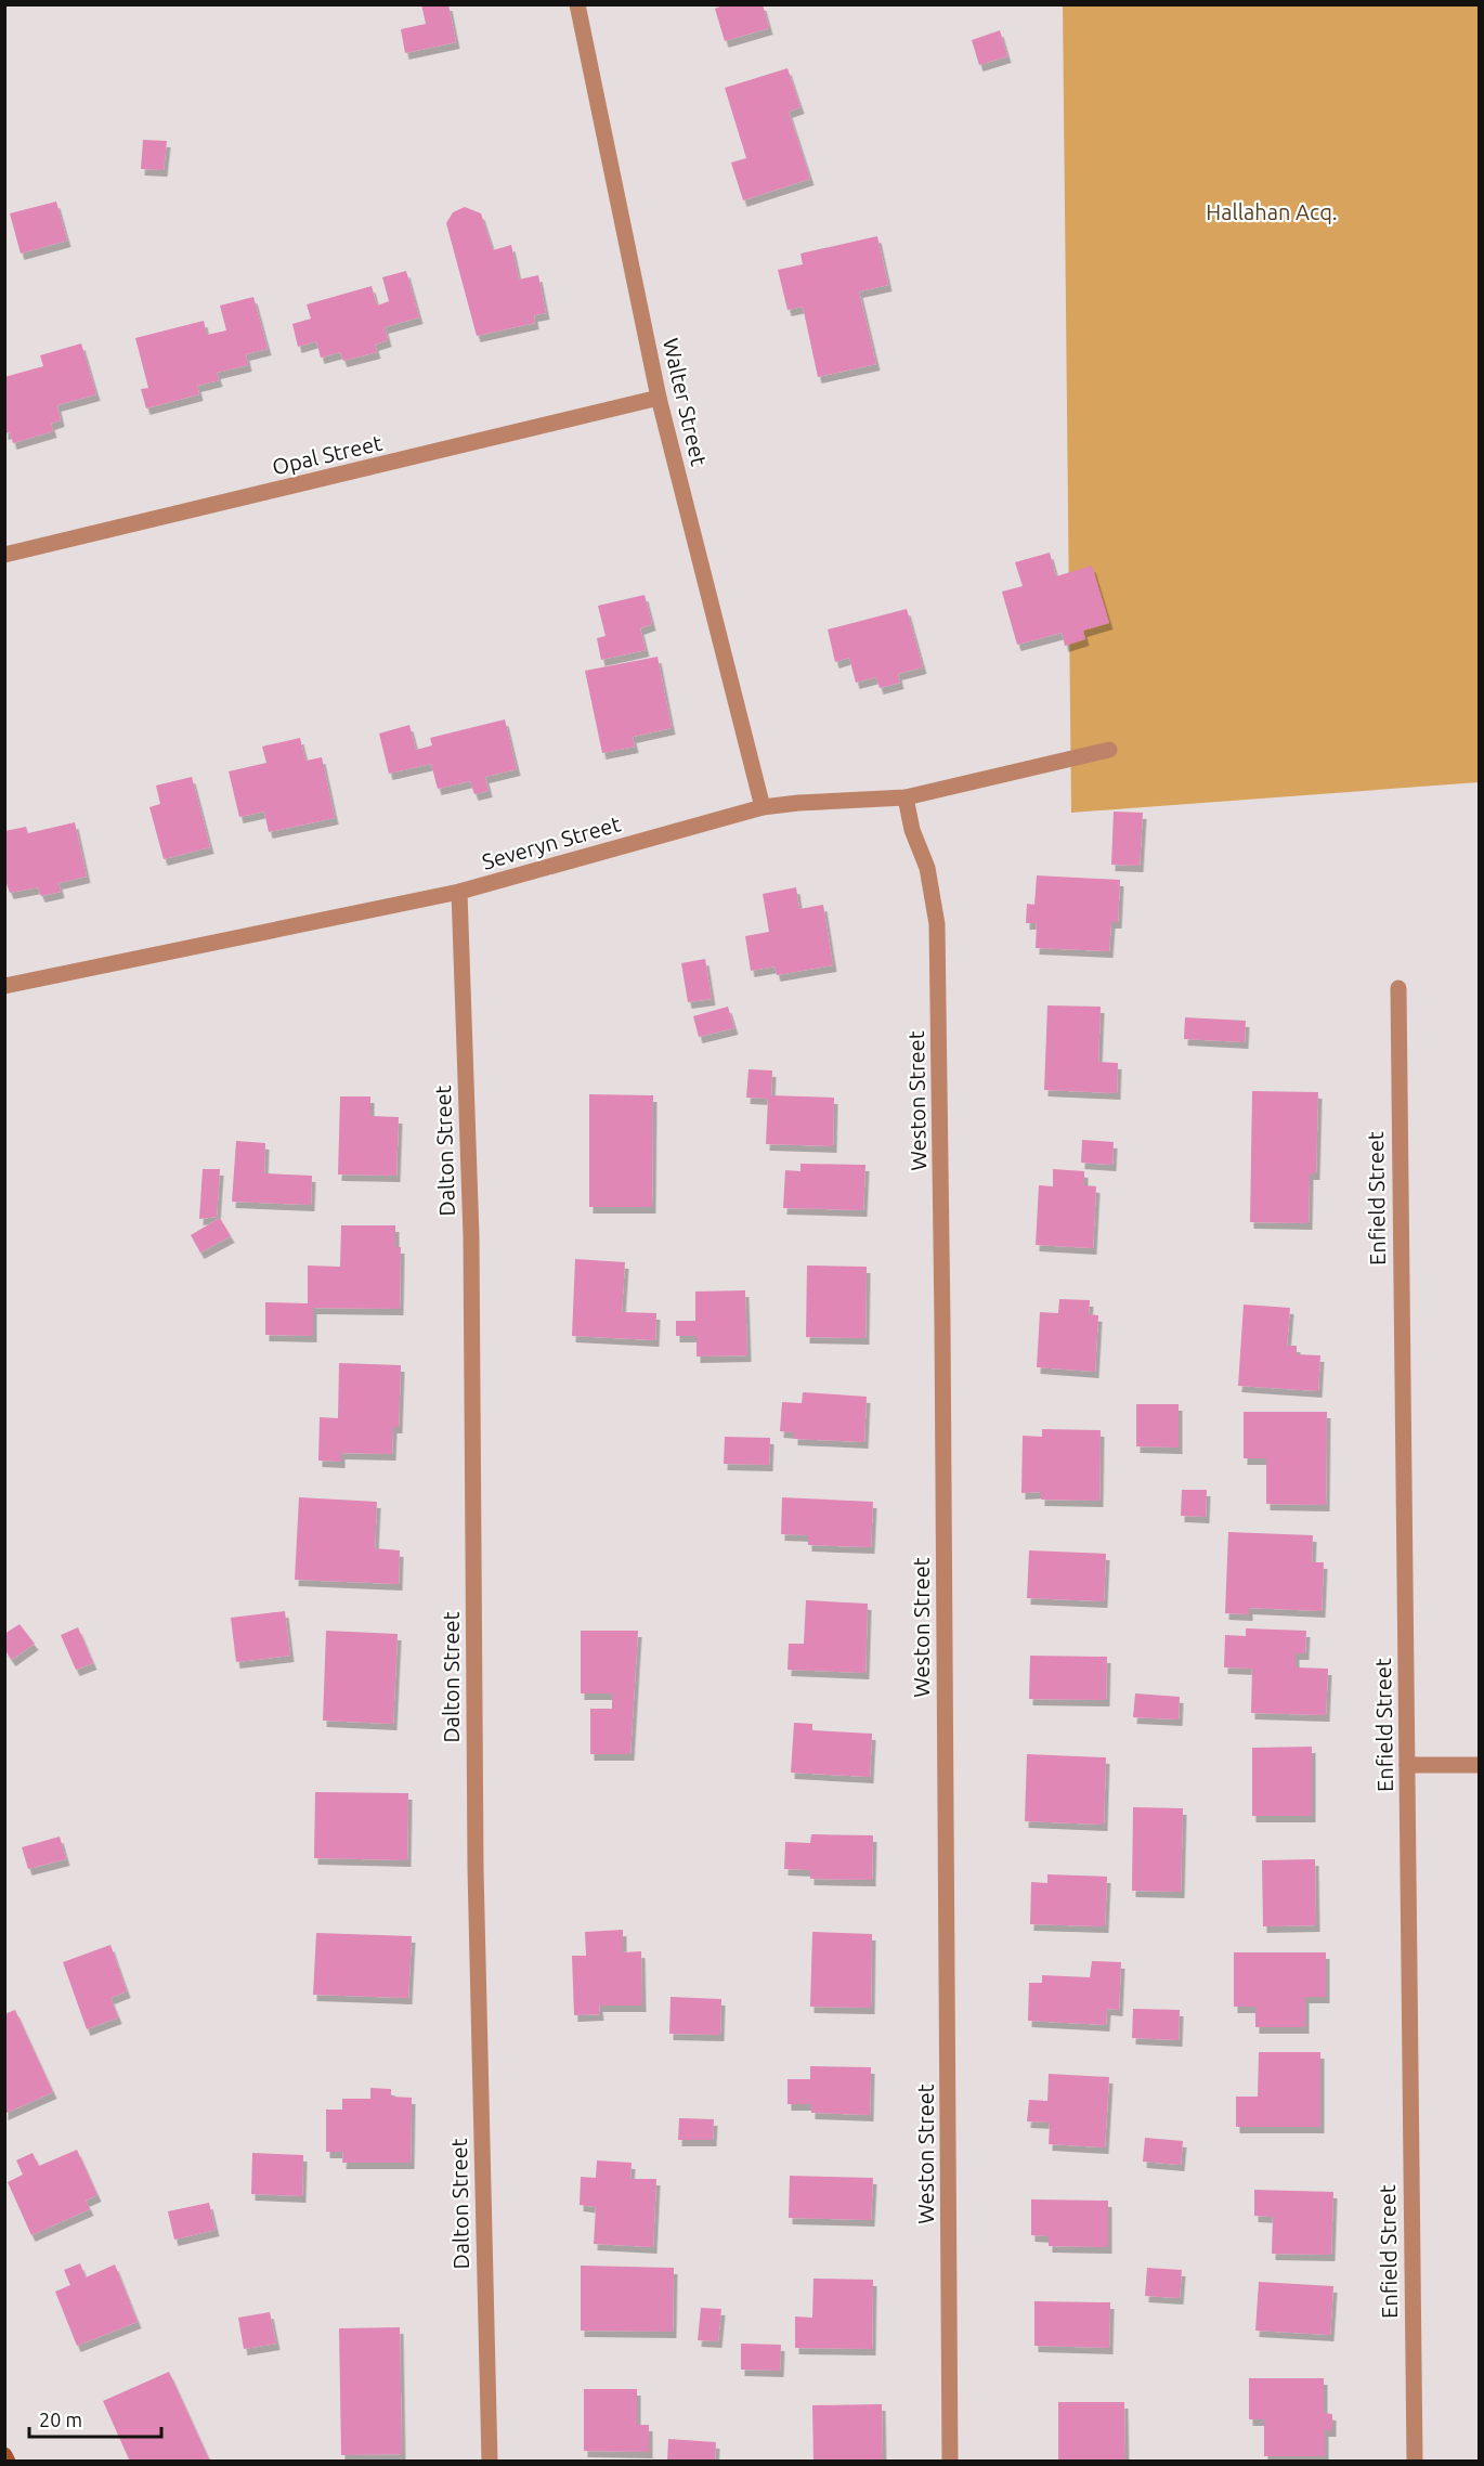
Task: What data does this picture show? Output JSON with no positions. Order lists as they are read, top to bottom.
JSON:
{
  "streets": {
    "street": [
      "Walter Street",
      "Opal Street",
      "Severyn Street",
      "Weston Street",
      "Dalton Street",
      "Enfield Street"
    ]
  },
  "crossings": [
    ["Walter Street", "Opal Street"],
    ["Walter Street", "Severyn Street"],
    ["Severyn Street", "Weston Street"],
    ["Severyn Street", "Dalton Street"]
  ],
  "parks": ["Hallahan Acq."],
  "scale_bar": "20 m"
}
